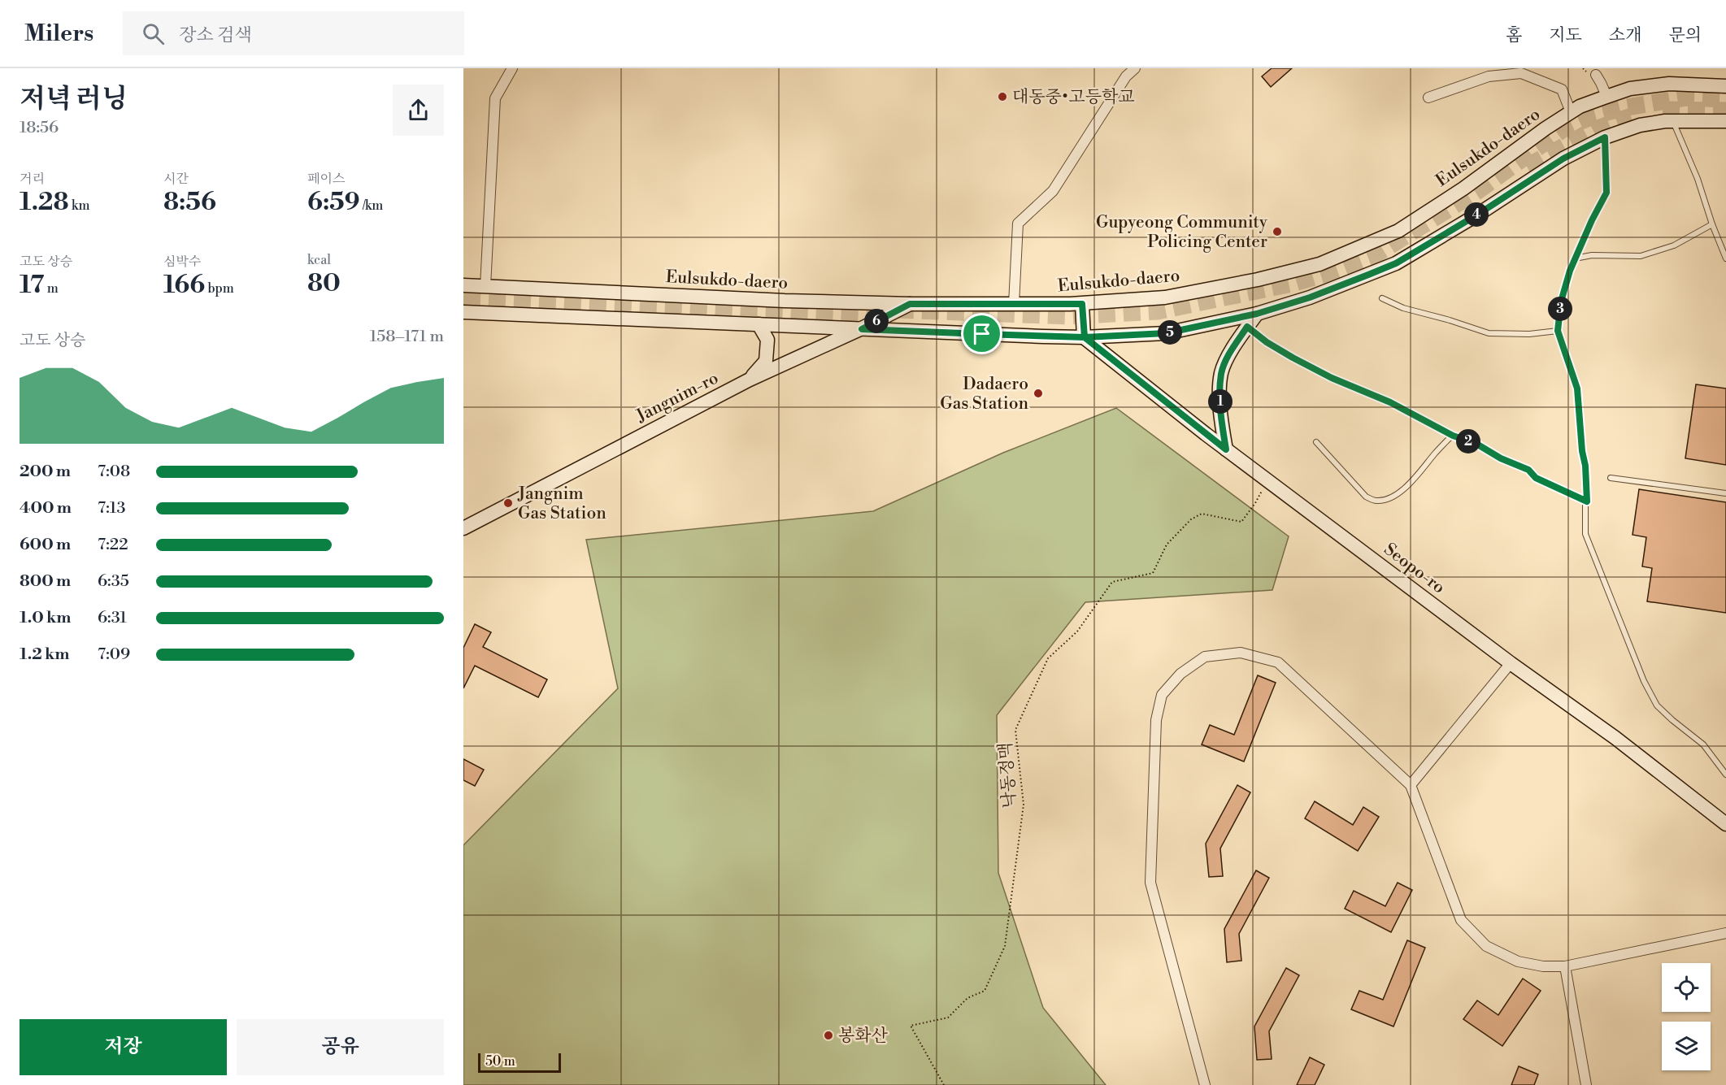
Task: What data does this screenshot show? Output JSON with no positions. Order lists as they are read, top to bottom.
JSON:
{
  "streets": {
    "main road": ["Eulsukdo-daero", "Jangnim-ro", "Seopo-ro"],
    "path": ["낙동정맥"]
  },
  "crossings": [
    ["Eulsukdo-daero", "Jangnim-ro"],
    ["Seopo-ro", "낙동정맥"]
  ],
  "places": [
    "대동중•고등학교",
    "Gupyeong Community Policing Center",
    "Dadaero Gas Station",
    "Jangnim Gas Station",
    "봉화산"
  ],
  "scale_bar": "50 m",
  "page": {
    "header": "Milers",
    "search": "장소 검색",
    "nav": [
      "홈",
      "지도",
      "소개",
      "문의"
    ],
    "heading": ["저녁 러닝", "18:56"],
    "stats": [
      ["거리", "1.28 km"],
      ["시간", "8:56"],
      ["페이스", "6:59 /km"],
      ["고도 상승", "17 m"],
      ["심박수", "166 bpm"],
      ["kcal", "80"]
    ],
    "pins": [
      "4",
      "3",
      "6",
      "5",
      "1",
      "2"
    ],
    "chart": ["고도 상승", "158–171 m"],
    "list": [
      {
        "name": "200 m",
        "note": "7:08"
      },
      {
        "name": "400 m",
        "note": "7:13"
      },
      {
        "name": "600 m",
        "note": "7:22"
      },
      {
        "name": "800 m",
        "note": "6:35"
      },
      {
        "name": "1.0 km",
        "note": "6:31"
      },
      {
        "name": "1.2 km",
        "note": "7:09"
      }
    ],
    "buttons": ["저장", "공유"],
    "scale": "50 m"
  }
}
